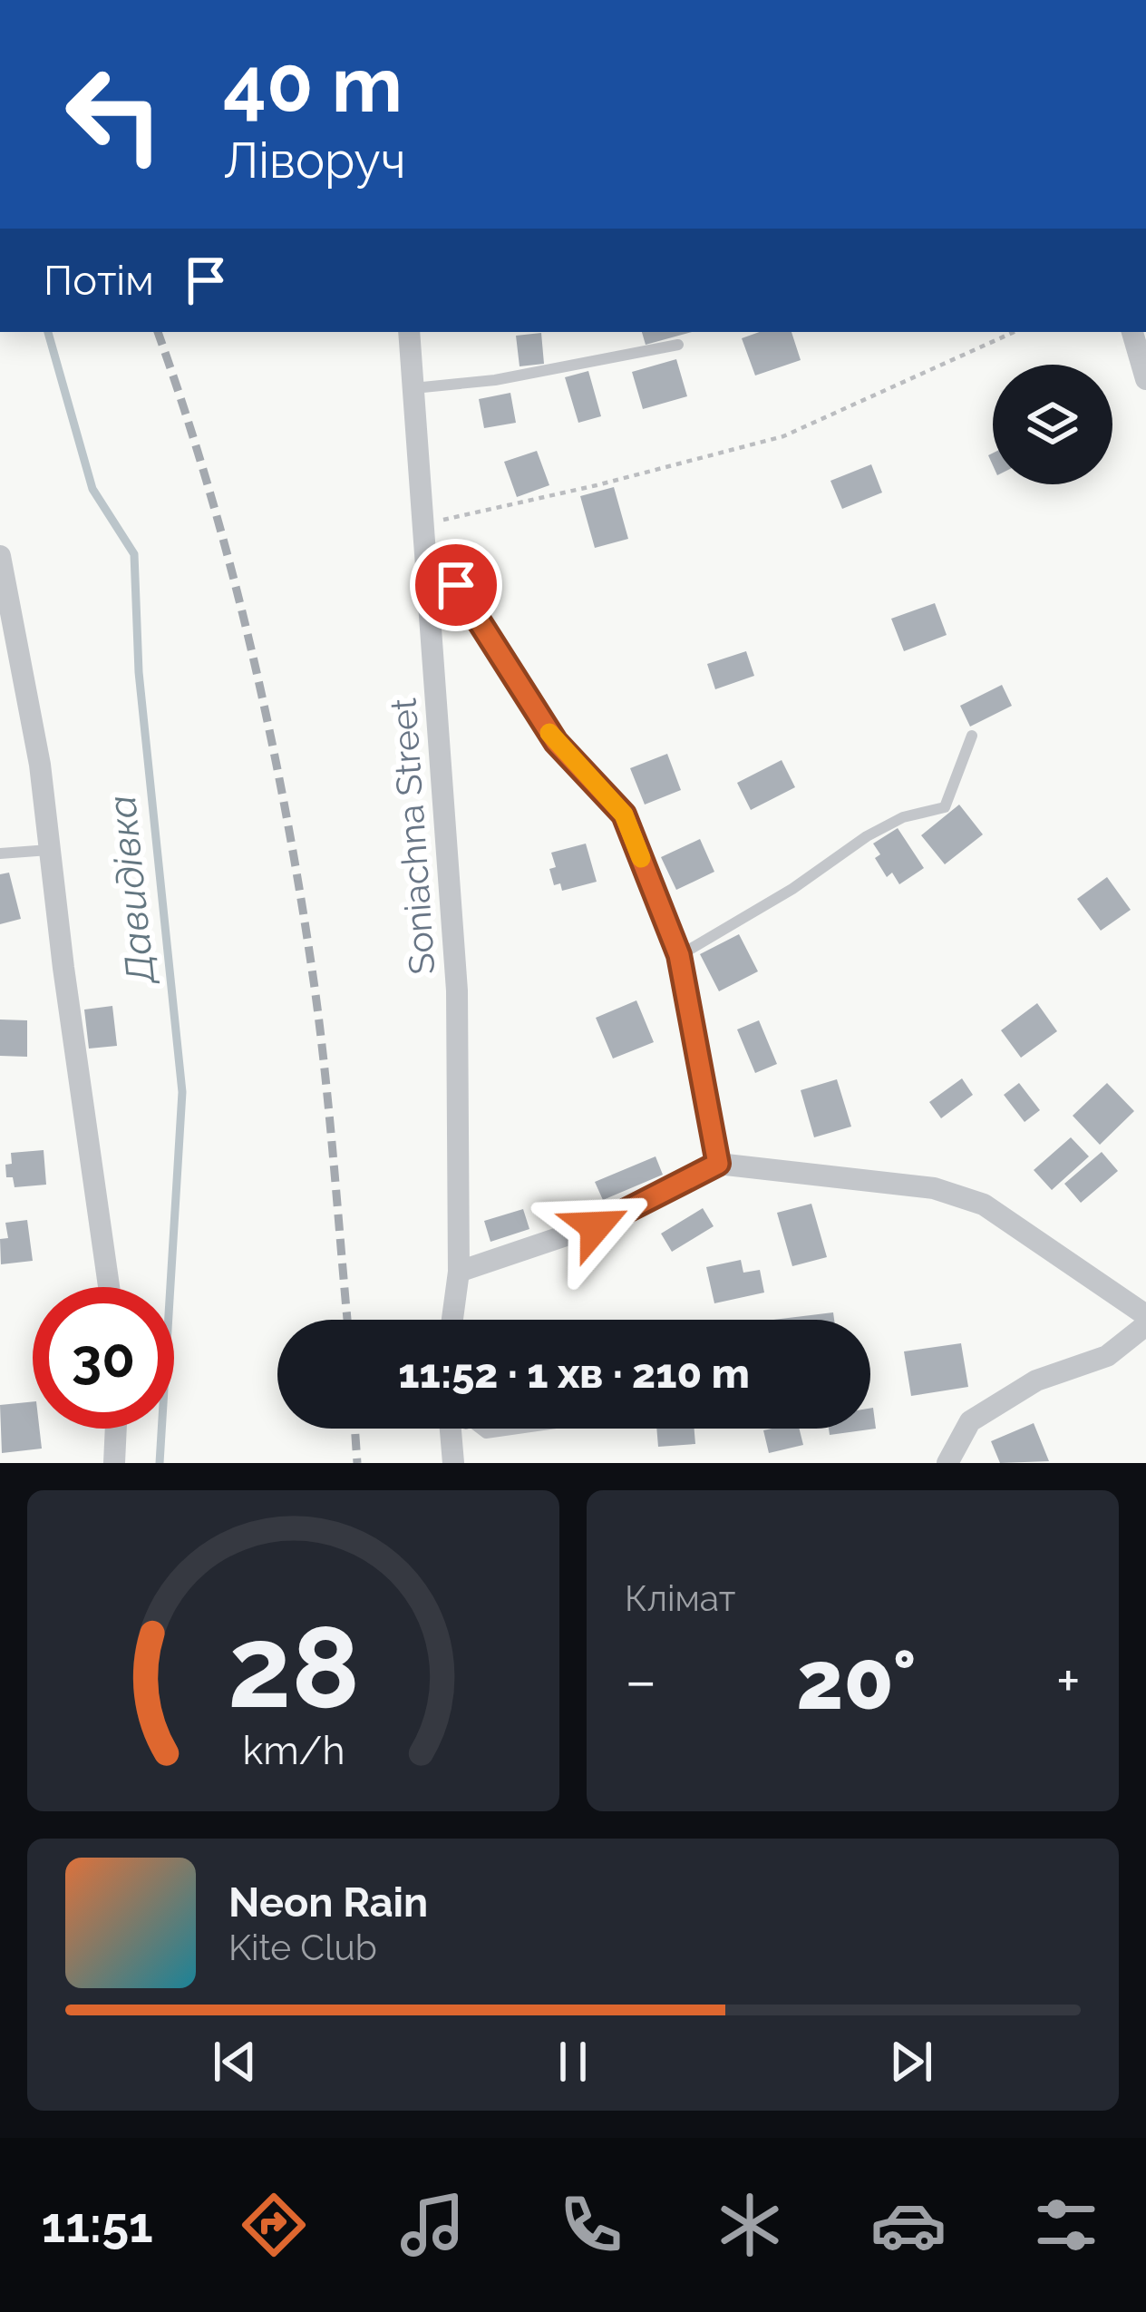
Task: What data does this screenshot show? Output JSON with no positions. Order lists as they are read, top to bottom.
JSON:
{
  "streets": {
    "street": ["Soniachna Street"]
  },
  "water": ["Давидівка"],
  "page": {
    "turn": ["40 m", "Ліворуч"],
    "then": "Потім",
    "limit": "30",
    "trip": "11:52 · 1 хв · 210 m",
    "tile": "Клімат",
    "heat": ["−", "20°", "+"],
    "song": ["Neon Rain", "Kite Club"],
    "tabs": "11:51",
    "gauge": ["28", "km/h"]
  }
}
